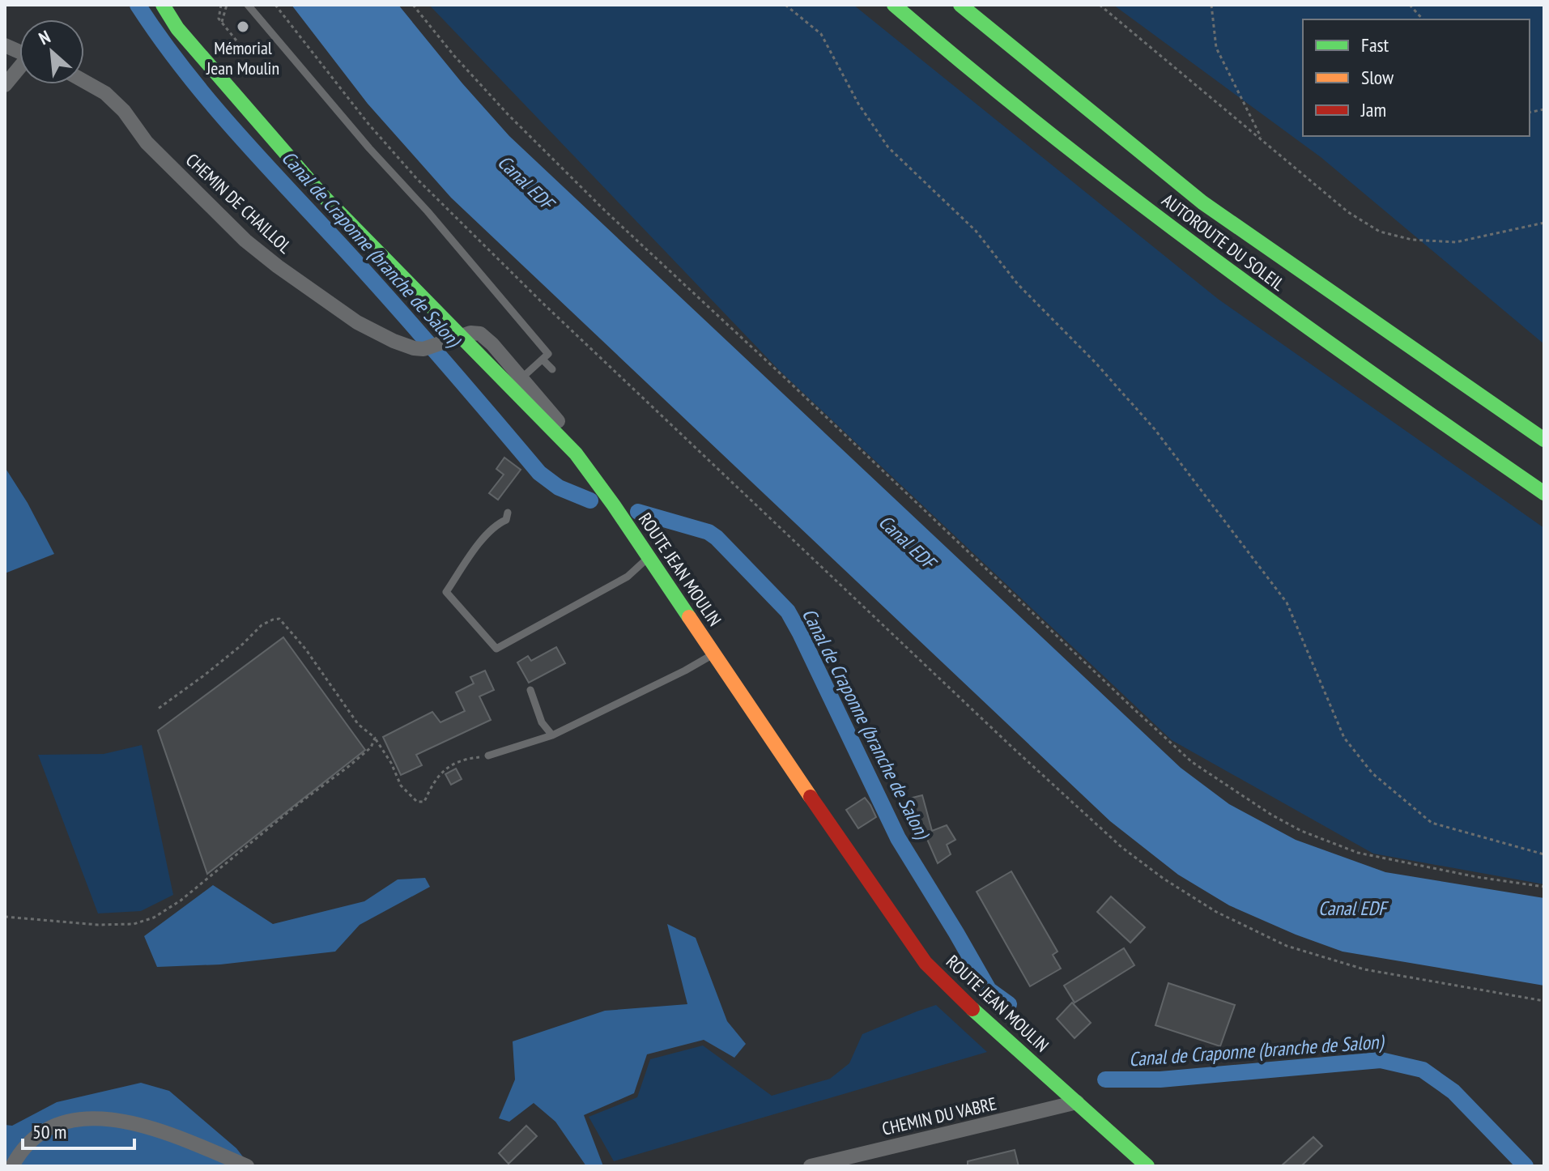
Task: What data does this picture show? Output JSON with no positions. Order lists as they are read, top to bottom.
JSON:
{
  "streets": {
    "main road": ["AUTOROUTE DU SOLEIL", "ROUTE JEAN MOULIN"],
    "street": ["CHEMIN DE CHAILLOL", "CHEMIN DU VABRE"]
  },
  "crossings": [
    ["CHEMIN DE CHAILLOL", "ROUTE JEAN MOULIN"],
    ["ROUTE JEAN MOULIN", "CHEMIN DU VABRE"]
  ],
  "water": ["Canal EDF", "Canal de Craponne (branche de Salon)"],
  "places": ["Mémorial Jean Moulin"],
  "legend": ["Fast", "Slow", "Jam"],
  "scale_bar": "50 m",
  "north": "top left"
}
